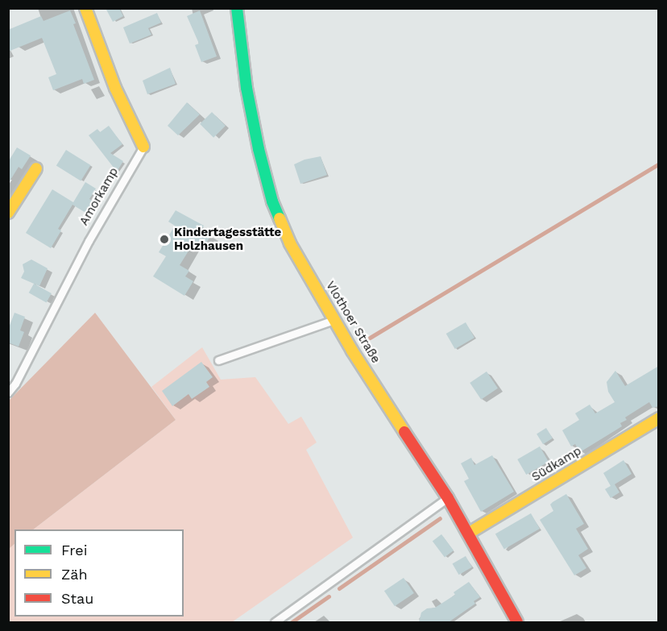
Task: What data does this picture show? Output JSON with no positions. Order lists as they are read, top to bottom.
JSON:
{
  "streets": {
    "street": ["Amorkamp", "Vlothoer Straße", "Südkamp"]
  },
  "crossings": [
    ["Vlothoer Straße", "Südkamp"]
  ],
  "places": ["Kindertagesstätte Holzhausen"],
  "legend": ["Frei", "Zäh", "Stau"]
}
